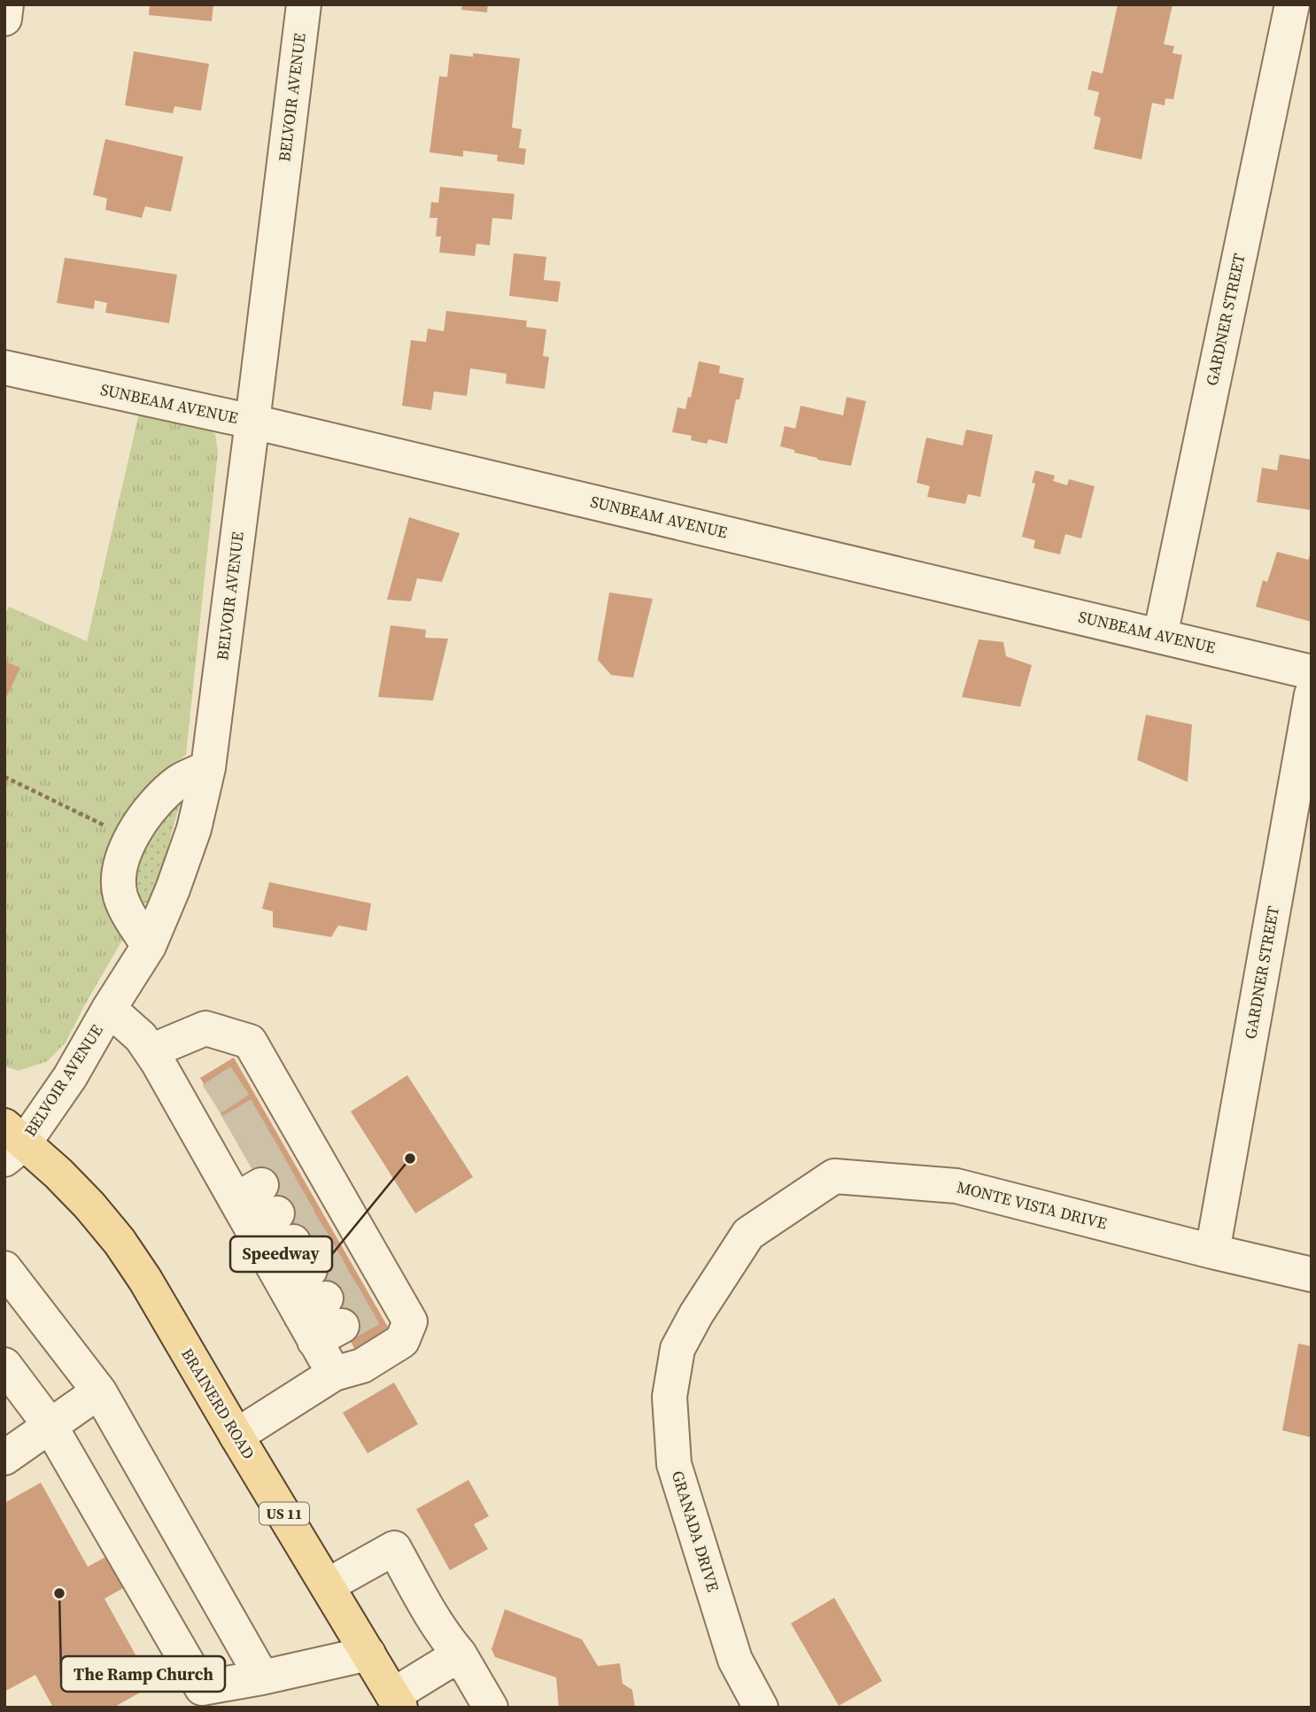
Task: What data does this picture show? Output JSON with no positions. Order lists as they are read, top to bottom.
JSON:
{
  "streets": {
    "main road": ["BRAINERD ROAD", "US 11"],
    "street": [
      "BELVOIR AVENUE",
      "GARDNER STREET",
      "SUNBEAM AVENUE",
      "MONTE VISTA DRIVE",
      "GRANADA DRIVE"
    ]
  },
  "crossings": [
    ["BELVOIR AVENUE", "SUNBEAM AVENUE"],
    ["BELVOIR AVENUE", "BRAINERD ROAD"],
    ["GARDNER STREET", "SUNBEAM AVENUE"],
    ["GARDNER STREET", "MONTE VISTA DRIVE"],
    ["MONTE VISTA DRIVE", "GRANADA DRIVE"]
  ],
  "places": ["Speedway", "The Ramp Church"]
}
